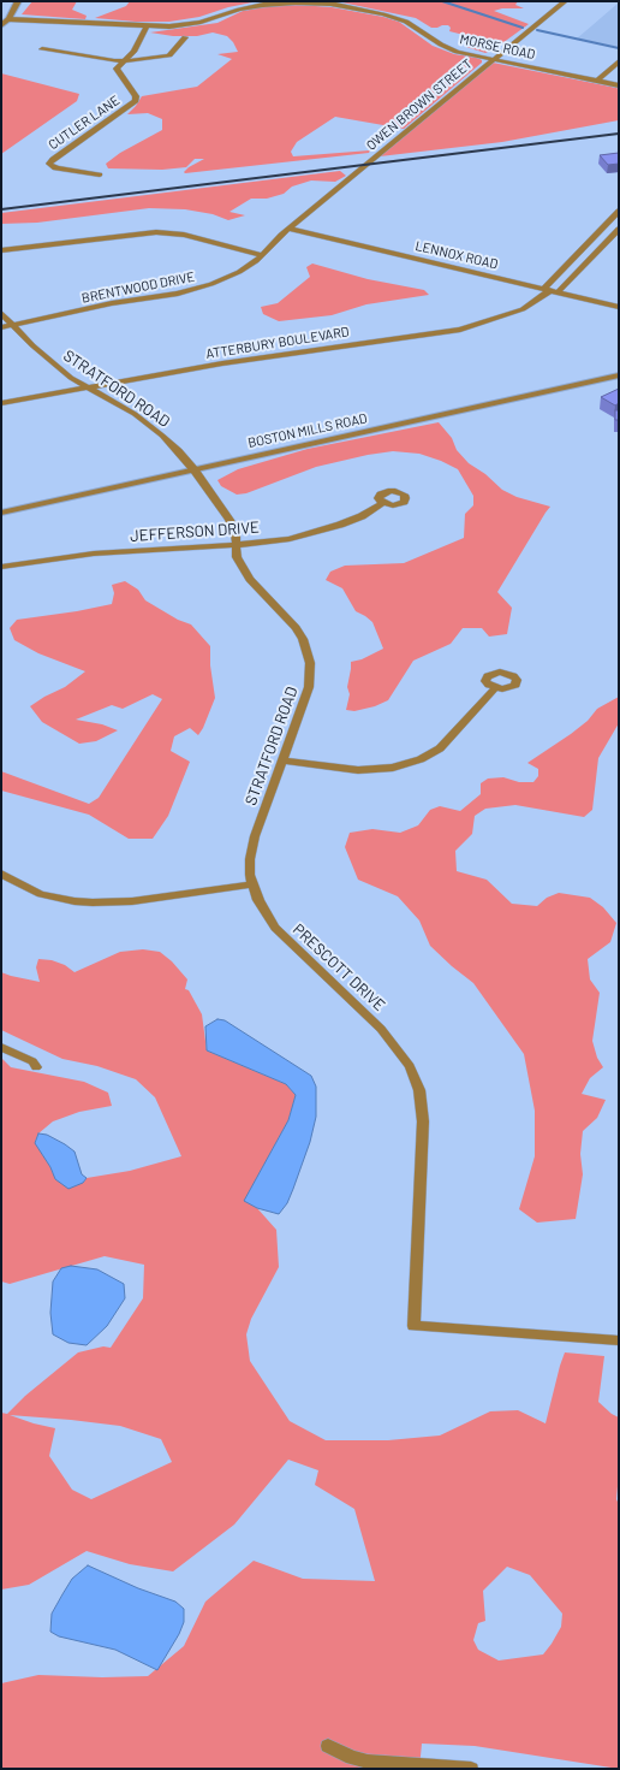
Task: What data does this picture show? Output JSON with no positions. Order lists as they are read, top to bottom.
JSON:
{
  "streets": {
    "street": [
      "MORSE ROAD",
      "OWEN BROWN STREET",
      "CUTLER LANE",
      "LENNOX ROAD",
      "BRENTWOOD DRIVE",
      "ATTERBURY BOULEVARD",
      "STRATFORD ROAD",
      "BOSTON MILLS ROAD",
      "JEFFERSON DRIVE",
      "PRESCOTT DRIVE"
    ]
  },
  "crossings": [
    ["MORSE ROAD", "OWEN BROWN STREET"],
    ["OWEN BROWN STREET", "LENNOX ROAD"],
    ["OWEN BROWN STREET", "BRENTWOOD DRIVE"],
    ["LENNOX ROAD", "BRENTWOOD DRIVE"],
    ["LENNOX ROAD", "ATTERBURY BOULEVARD"],
    ["BRENTWOOD DRIVE", "STRATFORD ROAD"],
    ["ATTERBURY BOULEVARD", "STRATFORD ROAD"],
    ["STRATFORD ROAD", "BOSTON MILLS ROAD"],
    ["STRATFORD ROAD", "JEFFERSON DRIVE"],
    ["STRATFORD ROAD", "PRESCOTT DRIVE"]
  ]
}
